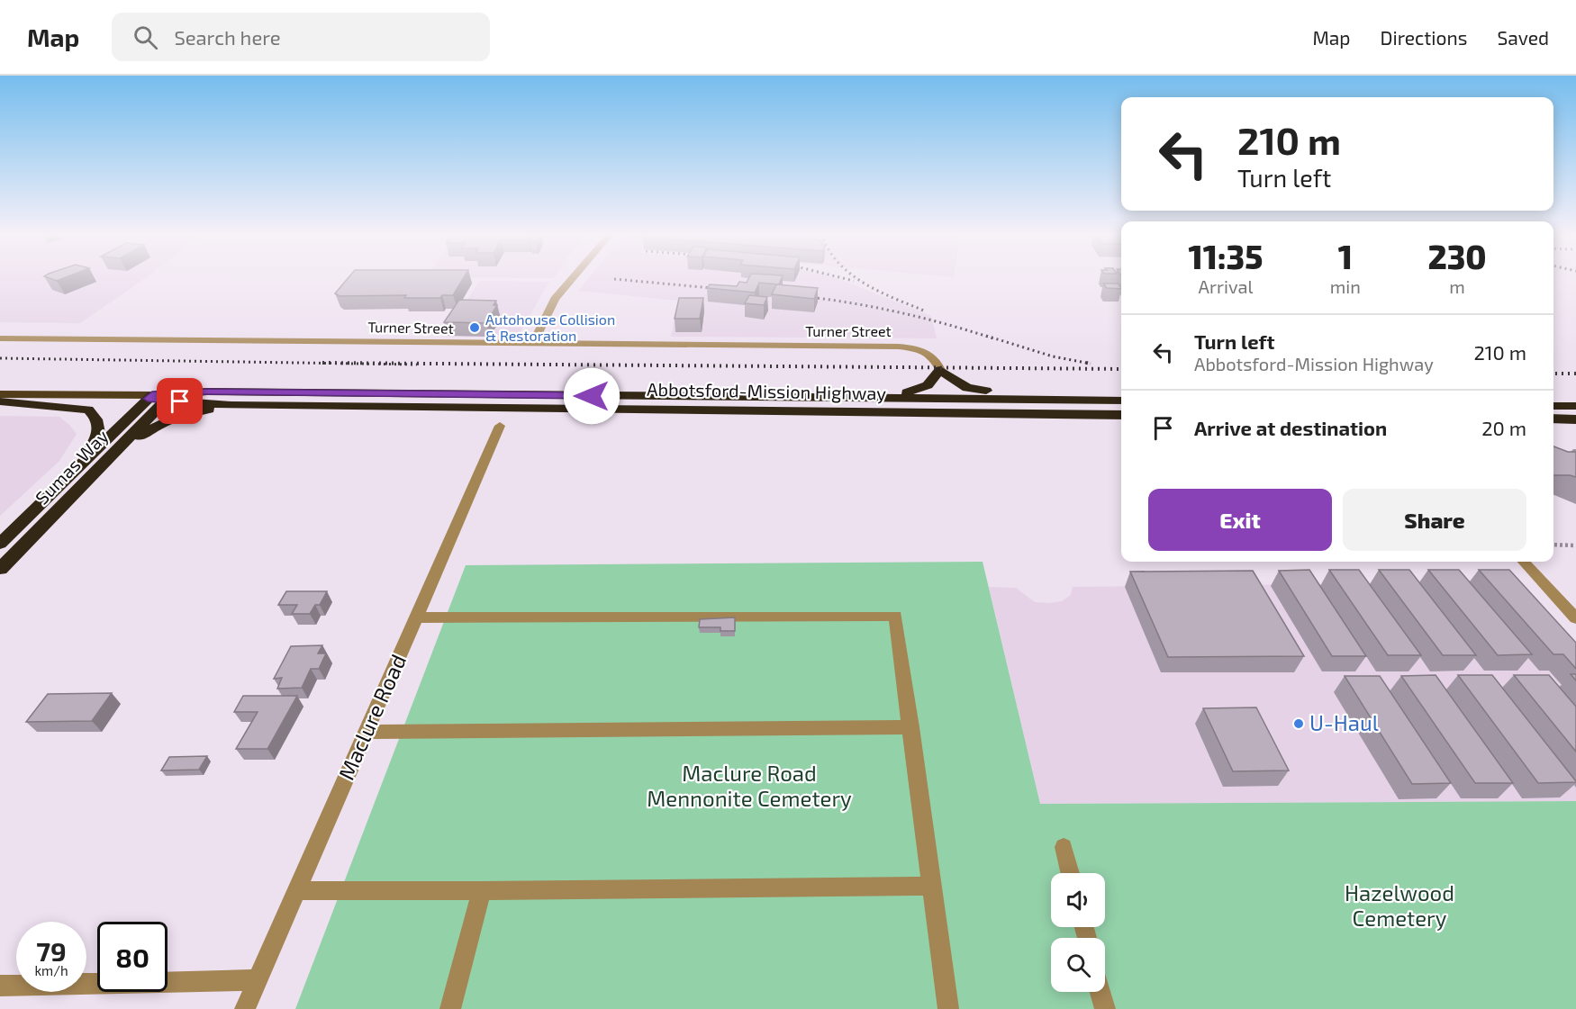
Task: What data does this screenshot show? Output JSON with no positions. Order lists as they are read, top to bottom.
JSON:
{
  "streets": {
    "highway": ["Abbotsford-Mission Highway", "Sumas Way"],
    "street": ["Turner Street", "Maclure Road"]
  },
  "crossings": [
    ["Abbotsford-Mission Highway", "Sumas Way"]
  ],
  "parks": ["Maclure Road Mennonite Cemetery", "Hazelwood Cemetery"],
  "places": ["Autohouse Collision & Restoration", "U-Haul"],
  "page": {
    "header": "Map",
    "search": "Search here",
    "nav": ["Map", "Directions", "Saved"],
    "turn": ["210 m", "Turn left"],
    "eta": [
      "11:35",
      "Arrival",
      "1",
      "min",
      "230",
      "m"
    ],
    "list": [
      {
        "name": "Turn left",
        "note": "Abbotsford-Mission Highway",
        "value": "210 m"
      },
      {
        "name": "Arrive at destination",
        "value": "20 m"
      }
    ],
    "buttons": ["Exit", "Share"],
    "speed": "79 km/h",
    "limit": "80"
  }
}
